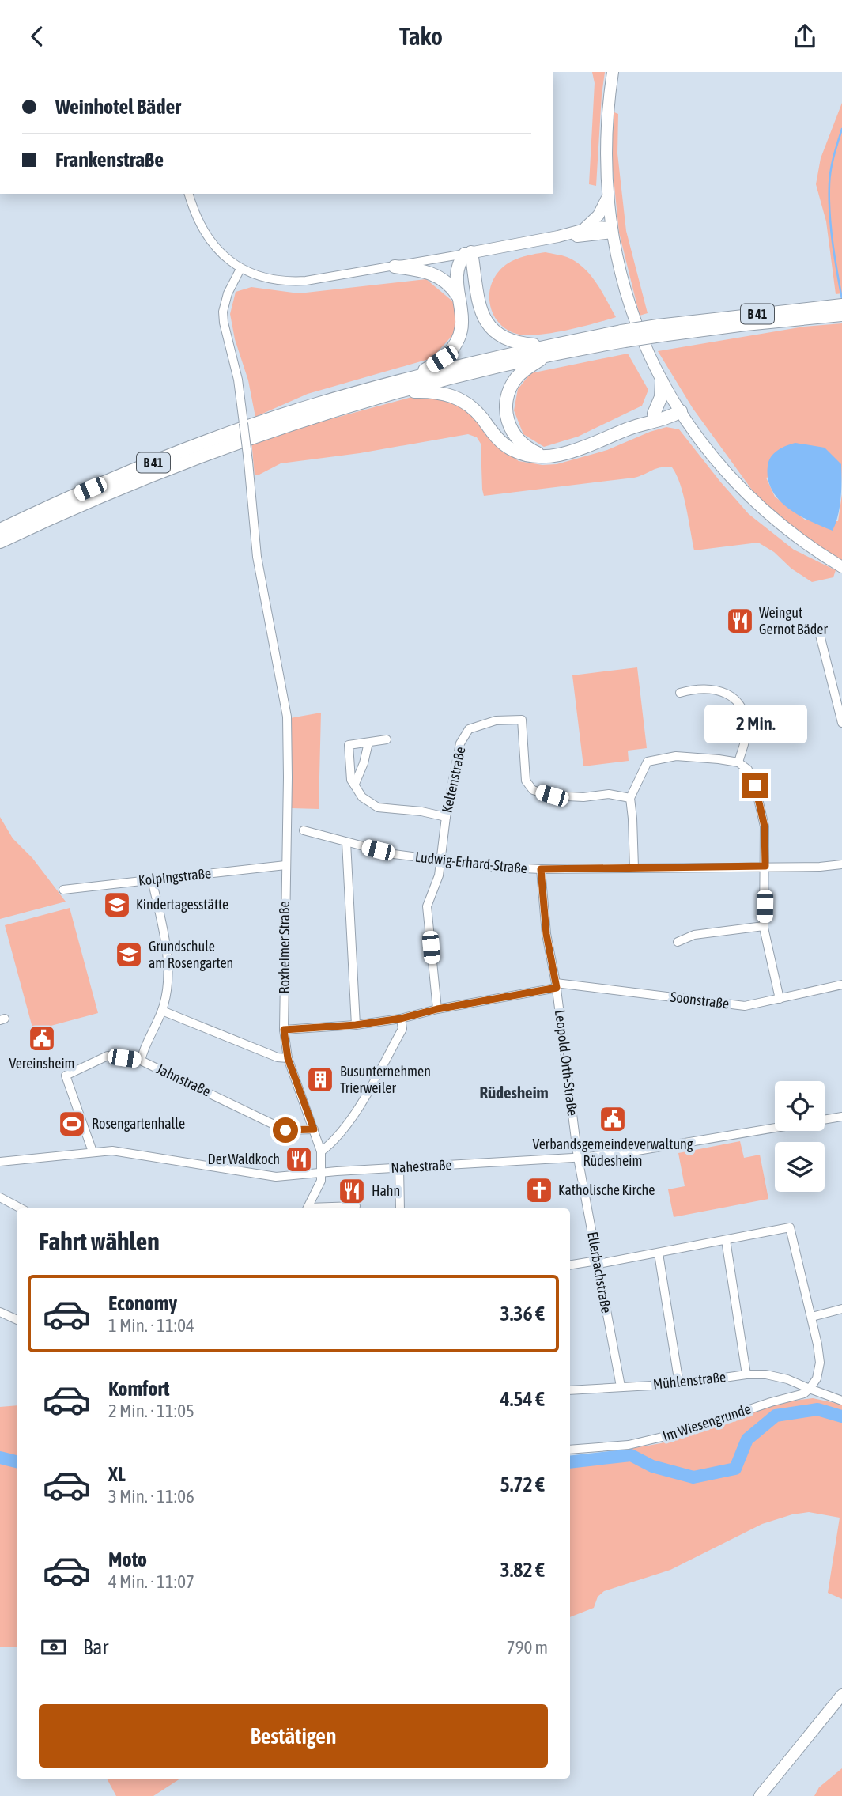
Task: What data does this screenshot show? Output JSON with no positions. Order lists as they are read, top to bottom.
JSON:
{
  "streets": {
    "highway": ["B 41"],
    "street": [
      "Keltenstraße",
      "Ludwig-Erhard-Straße",
      "Kolpingstraße",
      "Roxheimer Straße",
      "Soonstraße",
      "Leopold-Orth-Straße",
      "Jahnstraße",
      "Nahestraße",
      "Ellerbachstraße",
      "Mühlenstraße",
      "Im Wiesengrunde"
    ]
  },
  "crossings": [
    ["Keltenstraße", "Ludwig-Erhard-Straße"],
    ["Keltenstraße", "Soonstraße"],
    ["Ludwig-Erhard-Straße", "Leopold-Orth-Straße"],
    ["Kolpingstraße", "Roxheimer Straße"],
    ["Roxheimer Straße", "Soonstraße"],
    ["Roxheimer Straße", "Jahnstraße"],
    ["Roxheimer Straße", "Nahestraße"],
    ["Soonstraße", "Leopold-Orth-Straße"],
    ["Leopold-Orth-Straße", "Nahestraße"],
    ["Leopold-Orth-Straße", "Ellerbachstraße"],
    ["Jahnstraße", "Nahestraße"],
    ["Nahestraße", "Ellerbachstraße"],
    ["Ellerbachstraße", "Mühlenstraße"],
    ["Mühlenstraße", "Im Wiesengrunde"]
  ],
  "districts": ["Rüdesheim"],
  "places": {
    "restaurant": ["Weingut Gernot Bäder", "Der Waldkoch", "Hahn"],
    "school or university": ["Kindertagesstätte", "Grundschule am Rosengarten"],
    "public building": ["Vereinsheim", "Verbandsgemeindeverwaltung Rüdesheim"],
    "building": ["Busunternehmen Trierweiler"],
    "sports": ["Rosengartenhalle"],
    "church": ["Katholische Kirche"]
  },
  "page": {
    "header": "Tako",
    "banner": ["Weinhotel Bäder", "Frankenstraße"],
    "bubble": "2 Min.",
    "heading": "Fahrt wählen",
    "list": [
      {
        "name": "Economy",
        "note": "1 Min. · 11:04",
        "value": "3.36 €"
      },
      {
        "name": "Komfort",
        "note": "2 Min. · 11:05",
        "value": "4.54 €"
      },
      {
        "name": "XL",
        "note": "3 Min. · 11:06",
        "value": "5.72 €"
      },
      {
        "name": "Moto",
        "note": "4 Min. · 11:07",
        "value": "3.82 €"
      }
    ],
    "pay": ["Bar", "790 m"],
    "buttons": "Bestätigen"
  }
}
